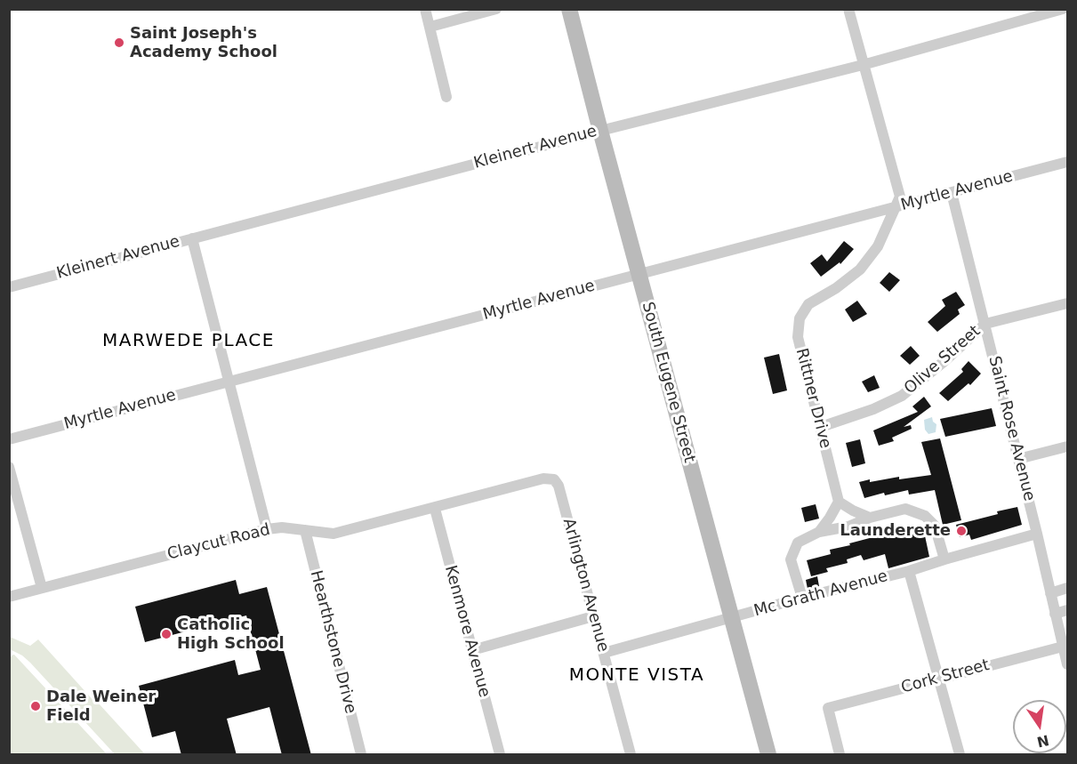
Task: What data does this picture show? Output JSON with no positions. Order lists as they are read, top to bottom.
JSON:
{
  "streets": {
    "street": [
      "Kleinert Avenue",
      "Myrtle Avenue",
      "Olive Street",
      "South Eugene Street",
      "Rittner Drive",
      "Saint Rose Avenue",
      "Claycut Road",
      "Arlington Avenue",
      "Mc Grath Avenue",
      "Kenmore Avenue",
      "Hearthstone Drive",
      "Cork Street"
    ]
  },
  "crossings": [
    ["Kleinert Avenue", "South Eugene Street"],
    ["Myrtle Avenue", "South Eugene Street"],
    ["Myrtle Avenue", "Rittner Drive"],
    ["Myrtle Avenue", "Saint Rose Avenue"],
    ["Olive Street", "Rittner Drive"],
    ["Olive Street", "Saint Rose Avenue"],
    ["South Eugene Street", "Mc Grath Avenue"],
    ["Saint Rose Avenue", "Mc Grath Avenue"],
    ["Saint Rose Avenue", "Cork Street"],
    ["Claycut Road", "Arlington Avenue"],
    ["Claycut Road", "Kenmore Avenue"],
    ["Claycut Road", "Hearthstone Drive"],
    ["Arlington Avenue", "Mc Grath Avenue"]
  ],
  "districts": ["MARWEDE PLACE", "MONTE VISTA"],
  "places": [
    "Saint Joseph's Academy School",
    "Launderette",
    "Catholic High School",
    "Dale Weiner Field"
  ],
  "north": "bottom"
}
